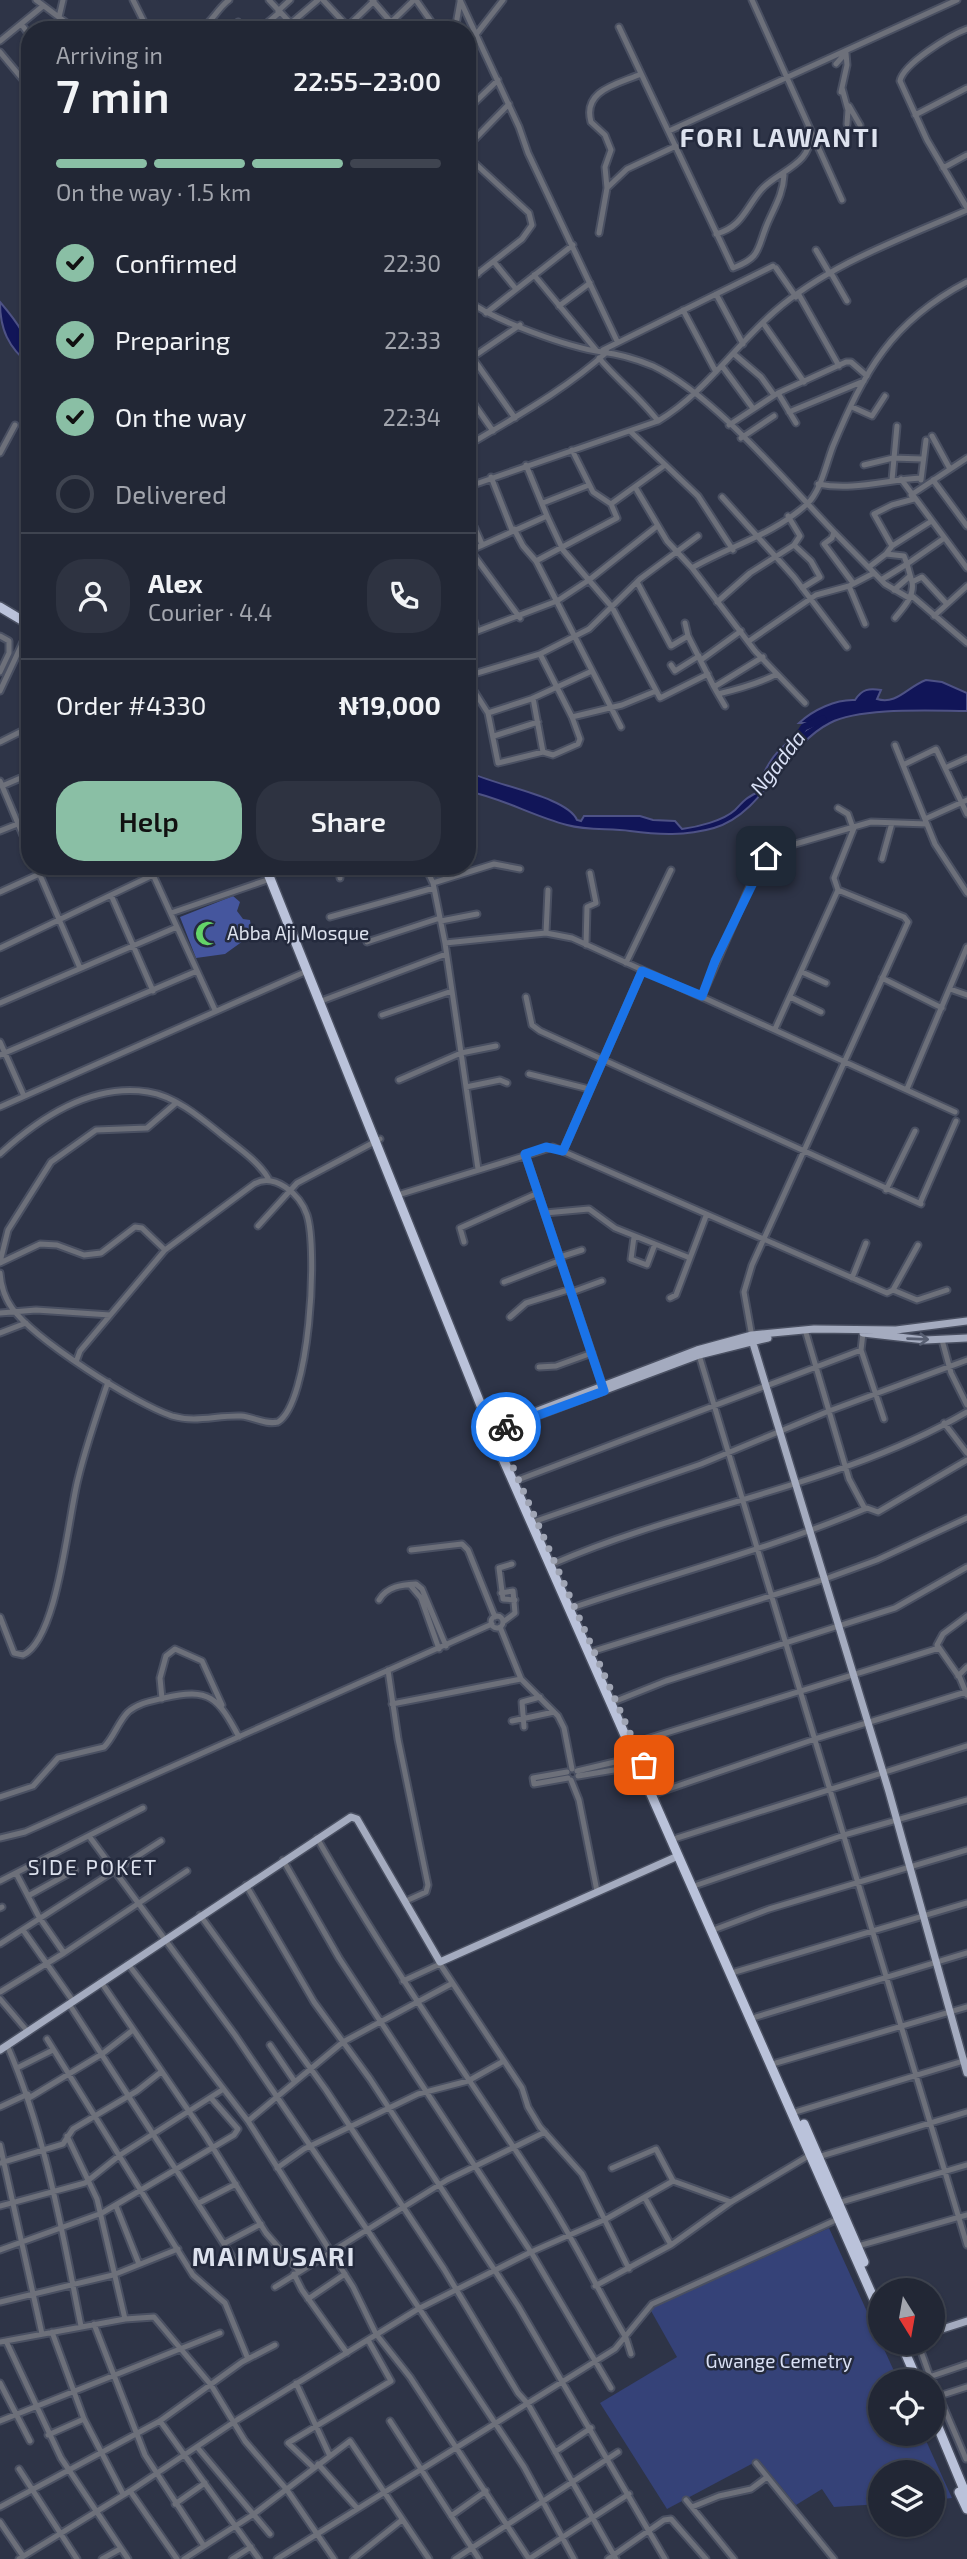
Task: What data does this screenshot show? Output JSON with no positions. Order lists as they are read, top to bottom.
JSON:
{
  "districts": ["FORI LAWANTI", "SIDE POKET", "MAIMUSARI"],
  "water": ["Ngadda"],
  "parks": ["Gwange Cemetry"],
  "places": {
    "mosque": ["Abba Aji Mosque"]
  },
  "north": "bottom",
  "page": {
    "heading": ["7 min", "Arriving in", "22:55–23:00"],
    "panel": [
      "Alex",
      "Courier · 4.4",
      "Order #4330",
      "₦19,000"
    ],
    "bar": "On the way · 1.5 km",
    "list": [
      ["Confirmed", "22:30"],
      ["Preparing", "22:33"],
      ["On the way", "22:34"],
      "Delivered"
    ],
    "buttons": ["Help", "Share"]
  }
}
